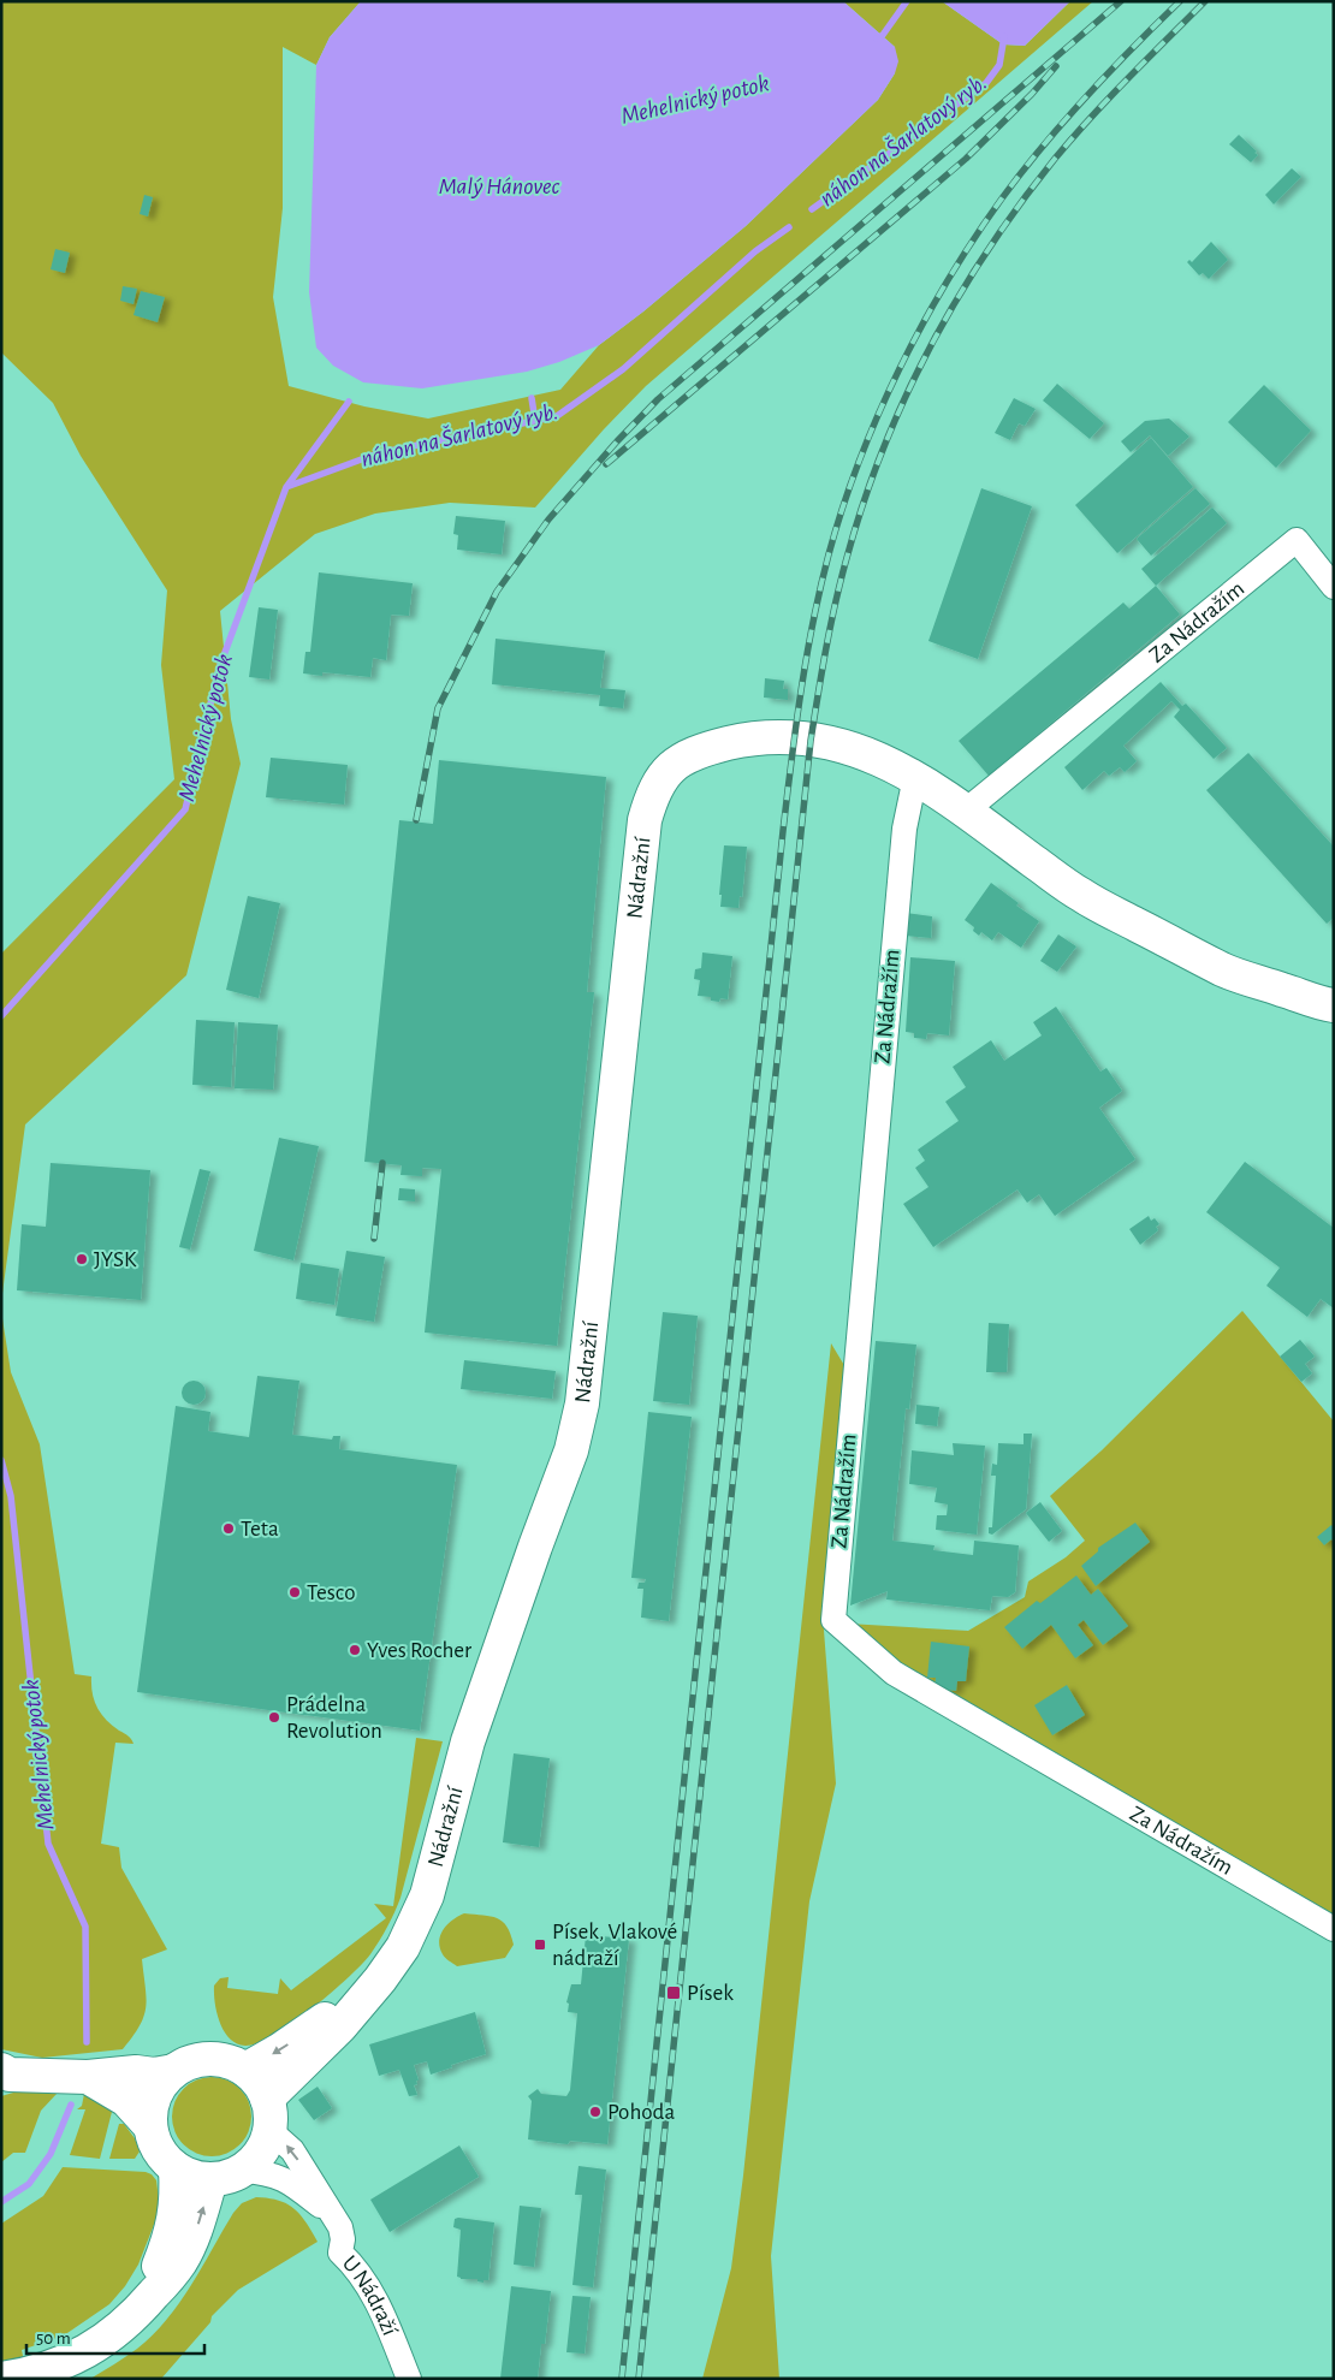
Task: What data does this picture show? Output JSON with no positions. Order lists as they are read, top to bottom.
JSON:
{
  "streets": {
    "main road": ["Nádražní"],
    "street": ["Za Nádražím", "U Nádraží"]
  },
  "crossings": [
    ["Za Nádražím", "Nádražní"],
    ["Nádražní", "U Nádraží"]
  ],
  "one_way": ["U Nádraží"],
  "water": ["Mehelnický potok", "náhon na Šarlatový ryb.", "Malý Hánovec"],
  "places": {
    "other": [
      "JYSK",
      "Teta",
      "Tesco",
      "Yves Rocher",
      "Prádelna Revolution",
      "Pohoda"
    ],
    "transit": ["Písek, Vlakové nádraží", "Písek"]
  },
  "scale_bar": "50 m"
}
